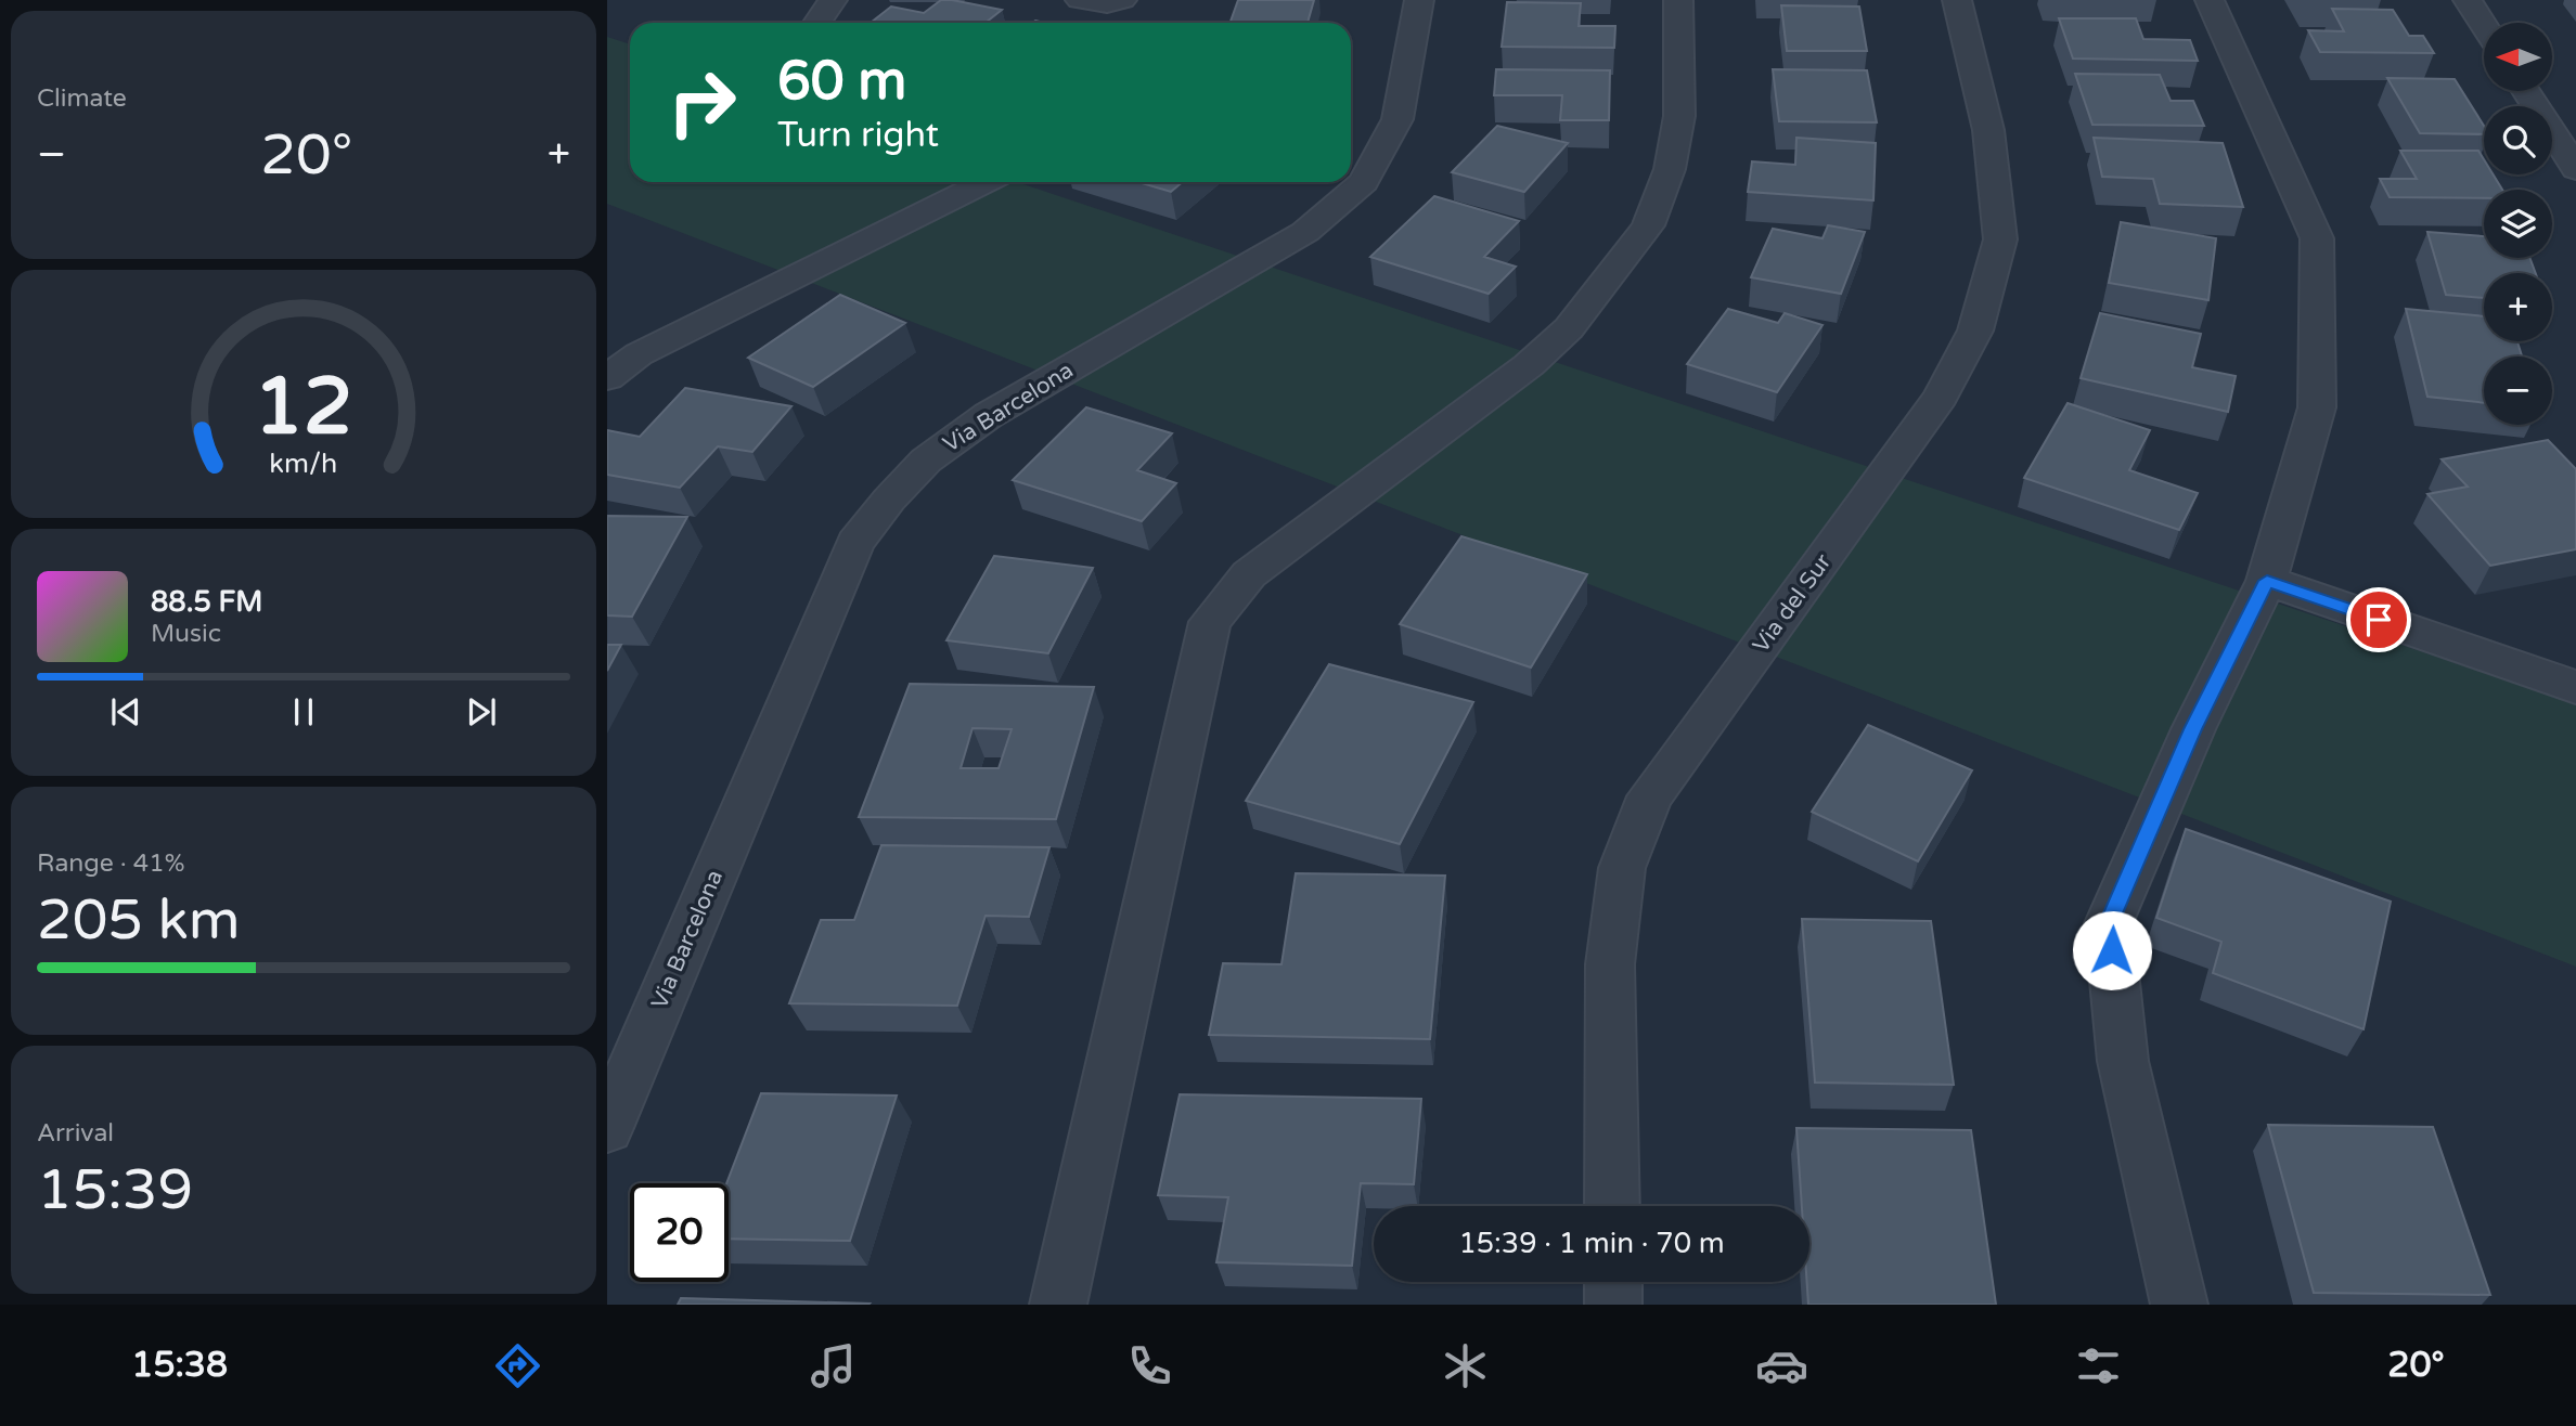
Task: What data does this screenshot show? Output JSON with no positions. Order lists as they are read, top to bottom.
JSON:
{
  "streets": {
    "street": ["Via Barcelona", "Via del Sur"]
  },
  "north": "left",
  "page": {
    "tile": [
      "Climate",
      ["Range · 41%", "205 km"],
      ["Arrival", "15:39"]
    ],
    "map_buttons": ["+", "−"],
    "turn": ["60 m", "Turn right"],
    "heat": ["−", "20°", "+"],
    "song": ["88.5 FM", "Music"],
    "limit": "20",
    "trip": "15:39 · 1 min · 70 m",
    "tabs": ["15:38", "20°"],
    "gauge": ["12", "km/h"]
  }
}
